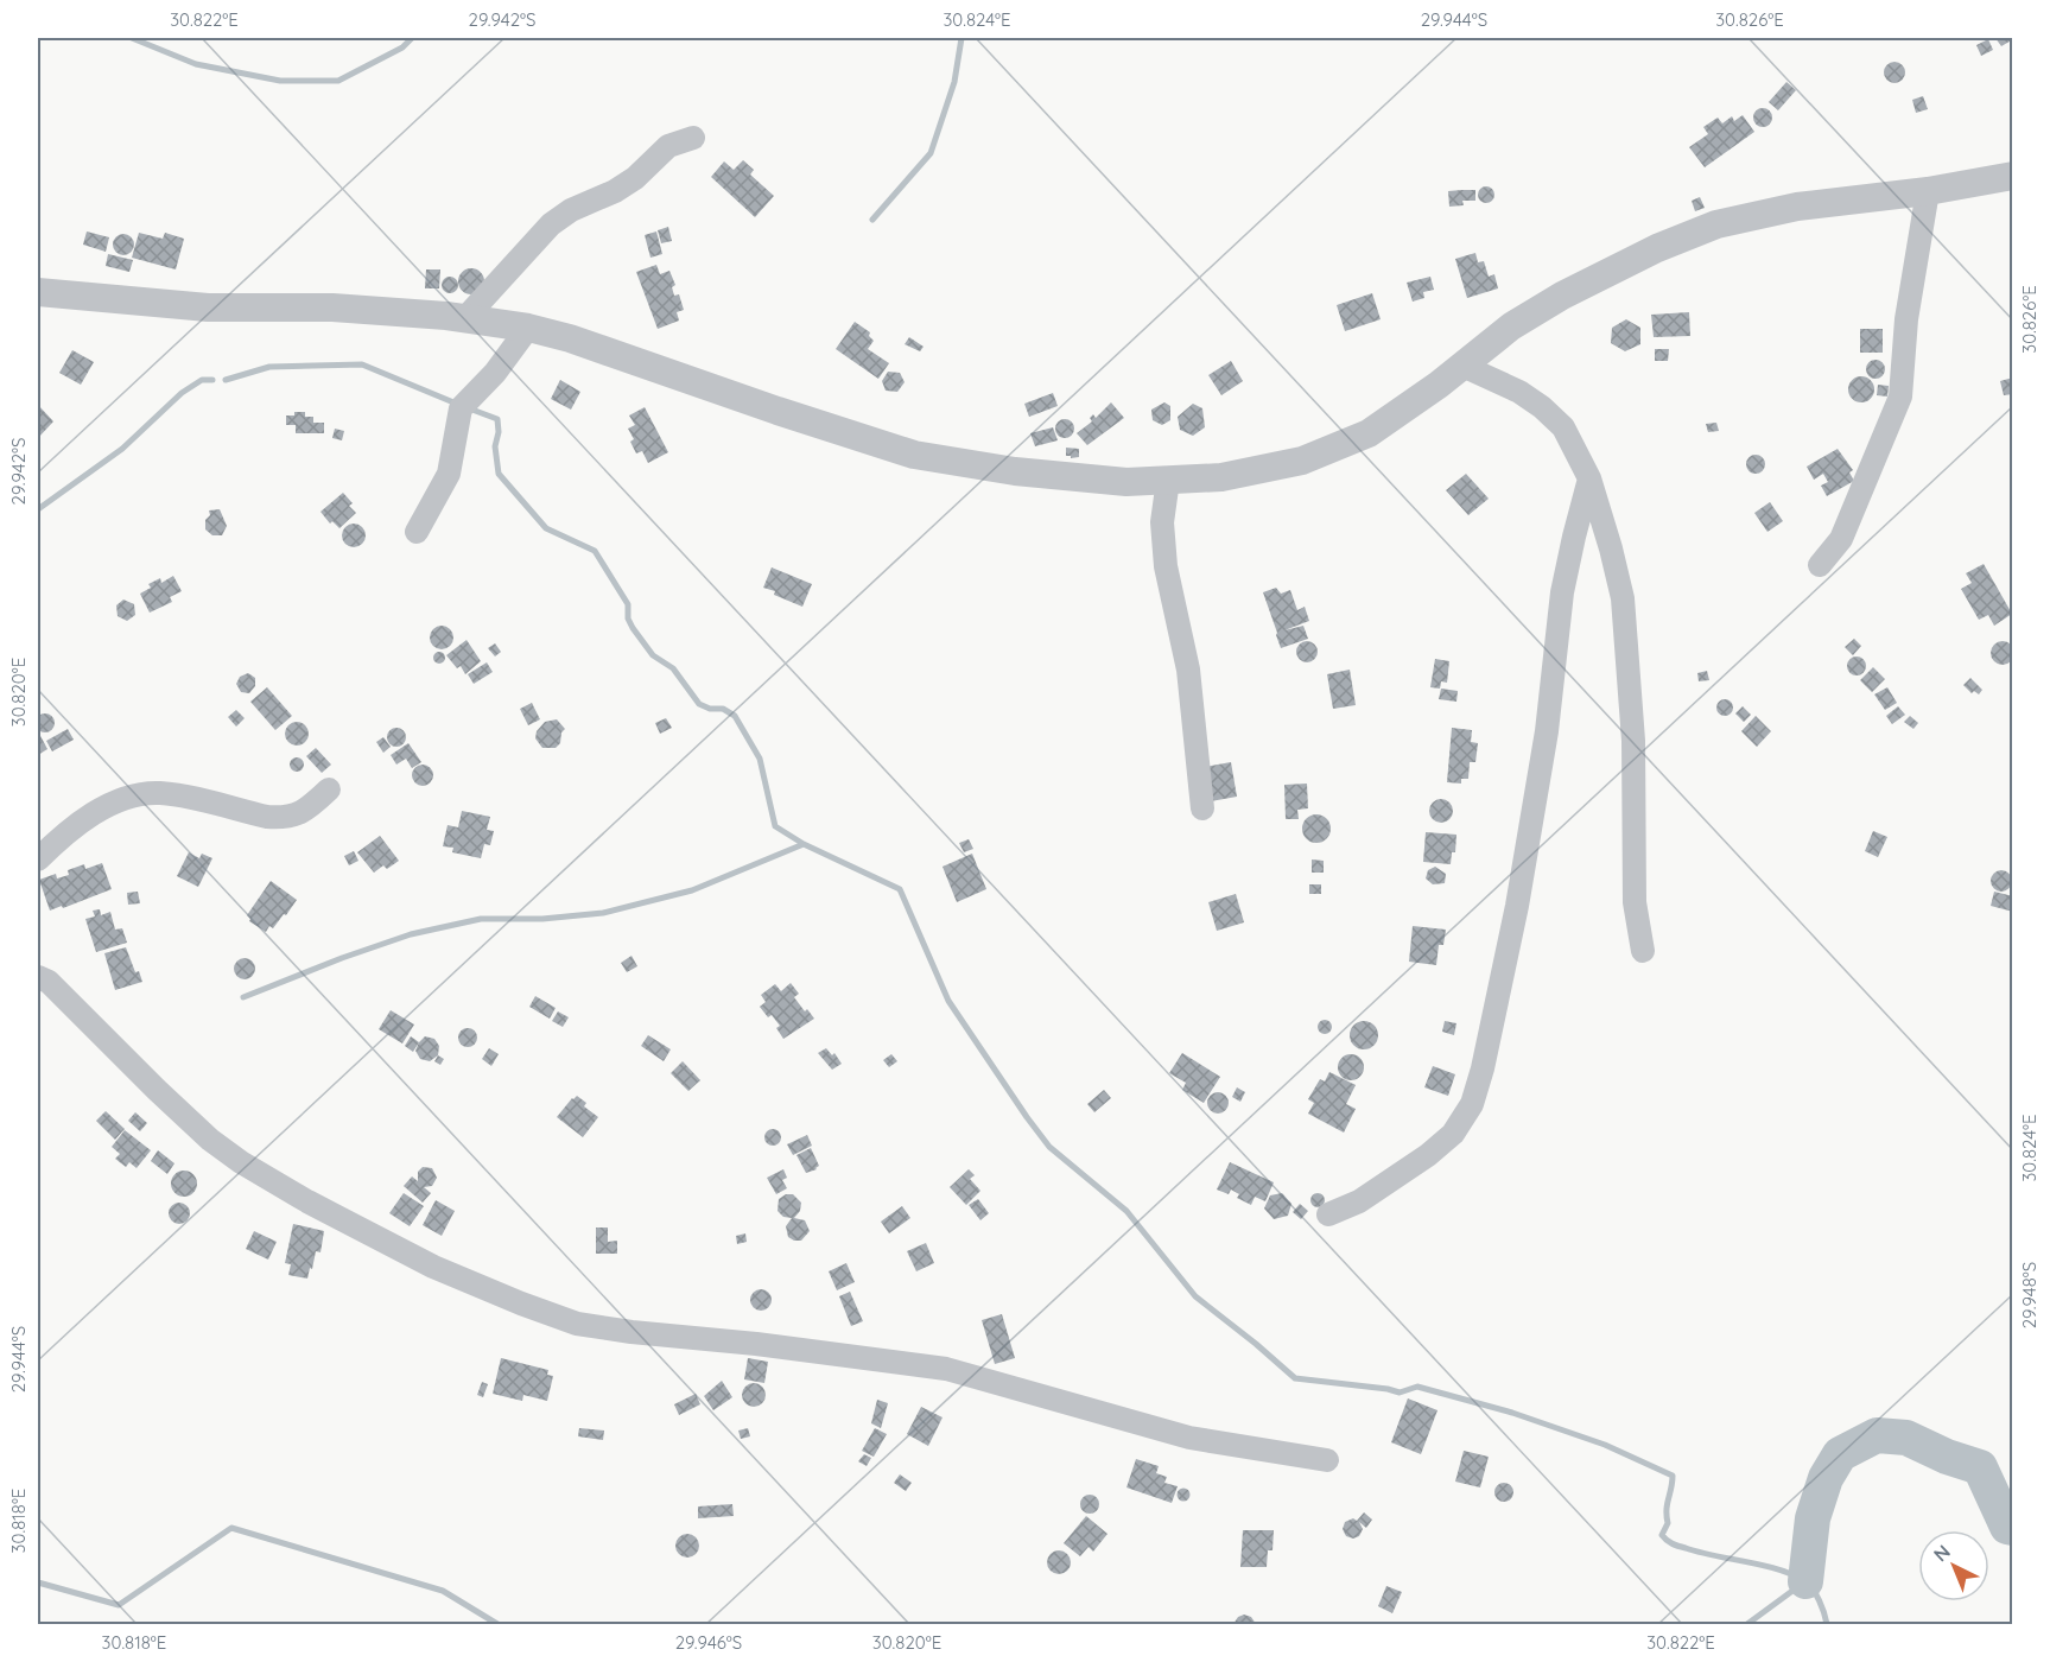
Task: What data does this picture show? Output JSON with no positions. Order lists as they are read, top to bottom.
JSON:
{
  "north": "top left",
  "coordinates": [
    "30.822°E",
    "29.942°S",
    "30.824°E",
    "29.944°S",
    "30.826°E",
    "30.820°E",
    "29.948°S",
    "30.818°E",
    "29.946°S"
  ]
}
